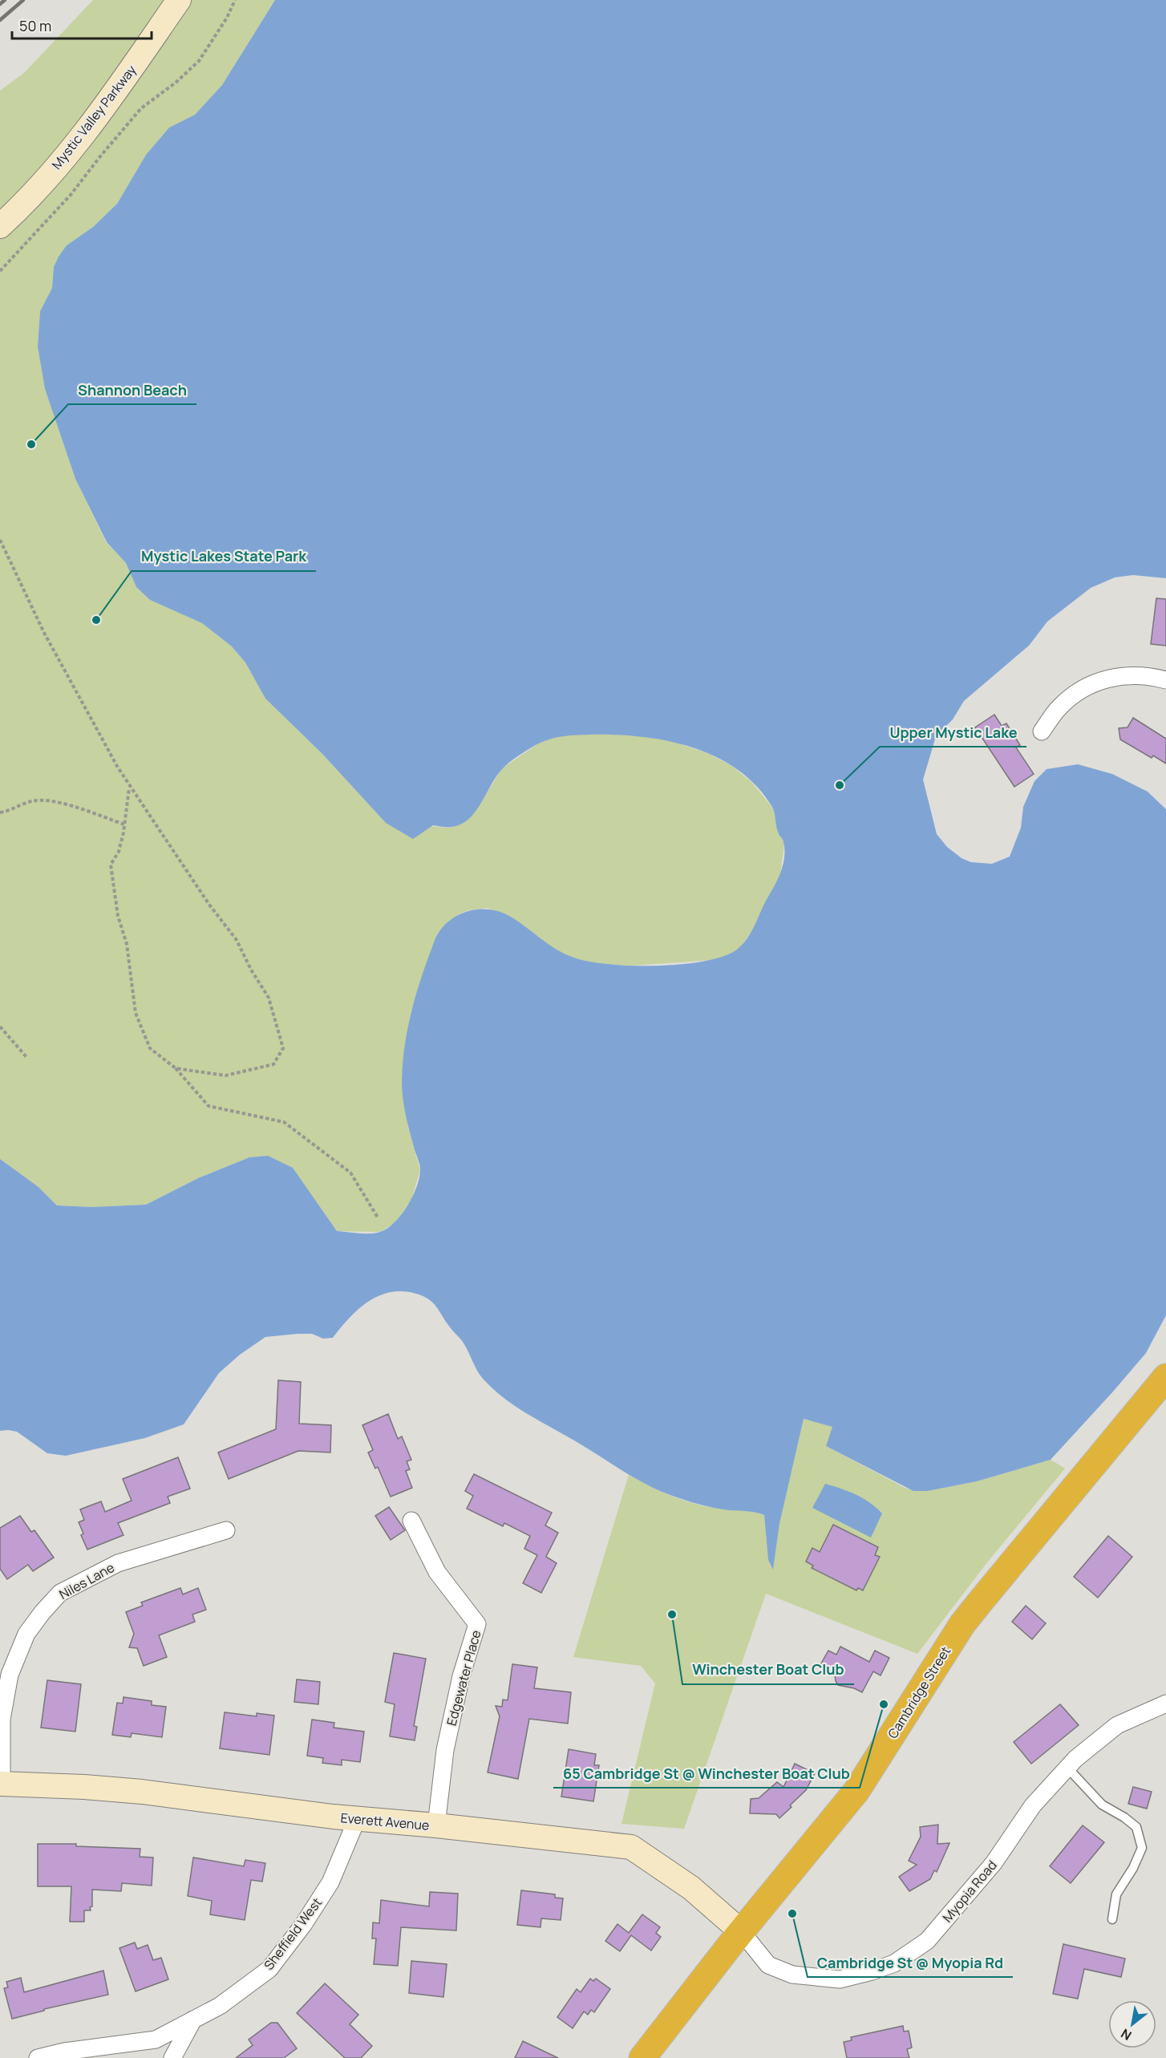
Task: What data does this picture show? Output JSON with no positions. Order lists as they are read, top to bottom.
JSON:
{
  "streets": {
    "highway": ["Cambridge Street"],
    "street": [
      "Mystic Valley Parkway",
      "Niles Lane",
      "Edgewater Place",
      "Everett Avenue",
      "Myopia Road",
      "Sheffield West"
    ]
  },
  "crossings": [
    ["Niles Lane", "Everett Avenue"],
    ["Edgewater Place", "Everett Avenue"],
    ["Cambridge Street", "Everett Avenue"],
    ["Cambridge Street", "Myopia Road"],
    ["Everett Avenue", "Myopia Road"],
    ["Everett Avenue", "Sheffield West"]
  ],
  "places": [
    "Shannon Beach",
    "Mystic Lakes State Park",
    "Upper Mystic Lake",
    "Winchester Boat Club",
    "65 Cambridge St @ Winchester Boat Club",
    "Cambridge St @ Myopia Rd"
  ],
  "scale_bar": "50 m",
  "north": "bottom left"
}
